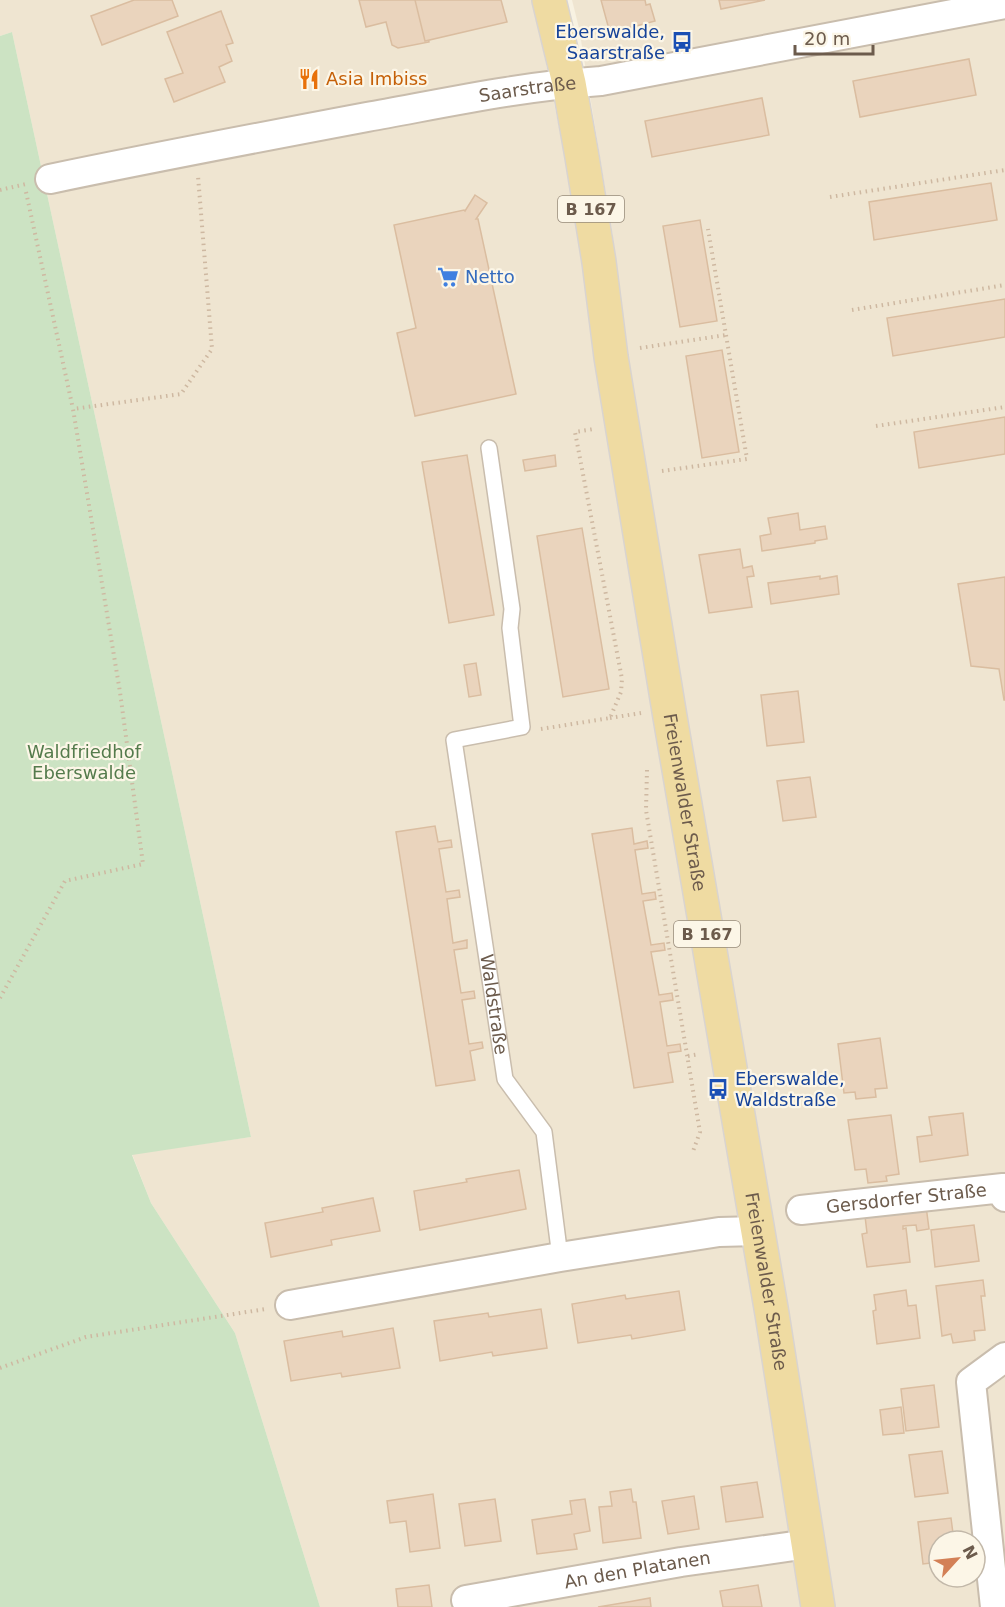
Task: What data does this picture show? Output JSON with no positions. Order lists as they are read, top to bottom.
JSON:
{
  "streets": {
    "main road": ["B 167", "Freienwalder Straße"],
    "street": ["Saarstraße", "Gersdorfer Straße", "An den Platanen"],
    "lane": ["Waldstraße"]
  },
  "crossings": [
    ["Saarstraße", "Freienwalder Straße"],
    ["Freienwalder Straße", "An den Platanen"]
  ],
  "parks": ["Waldfriedhof Eberswalde"],
  "places": {
    "bus stop": ["Eberswalde, Saarstraße", "Eberswalde, Waldstraße"],
    "restaurant": ["Asia Imbiss"],
    "supermarket": ["Netto"]
  },
  "scale_bar": "20 m",
  "north": "top right"
}
